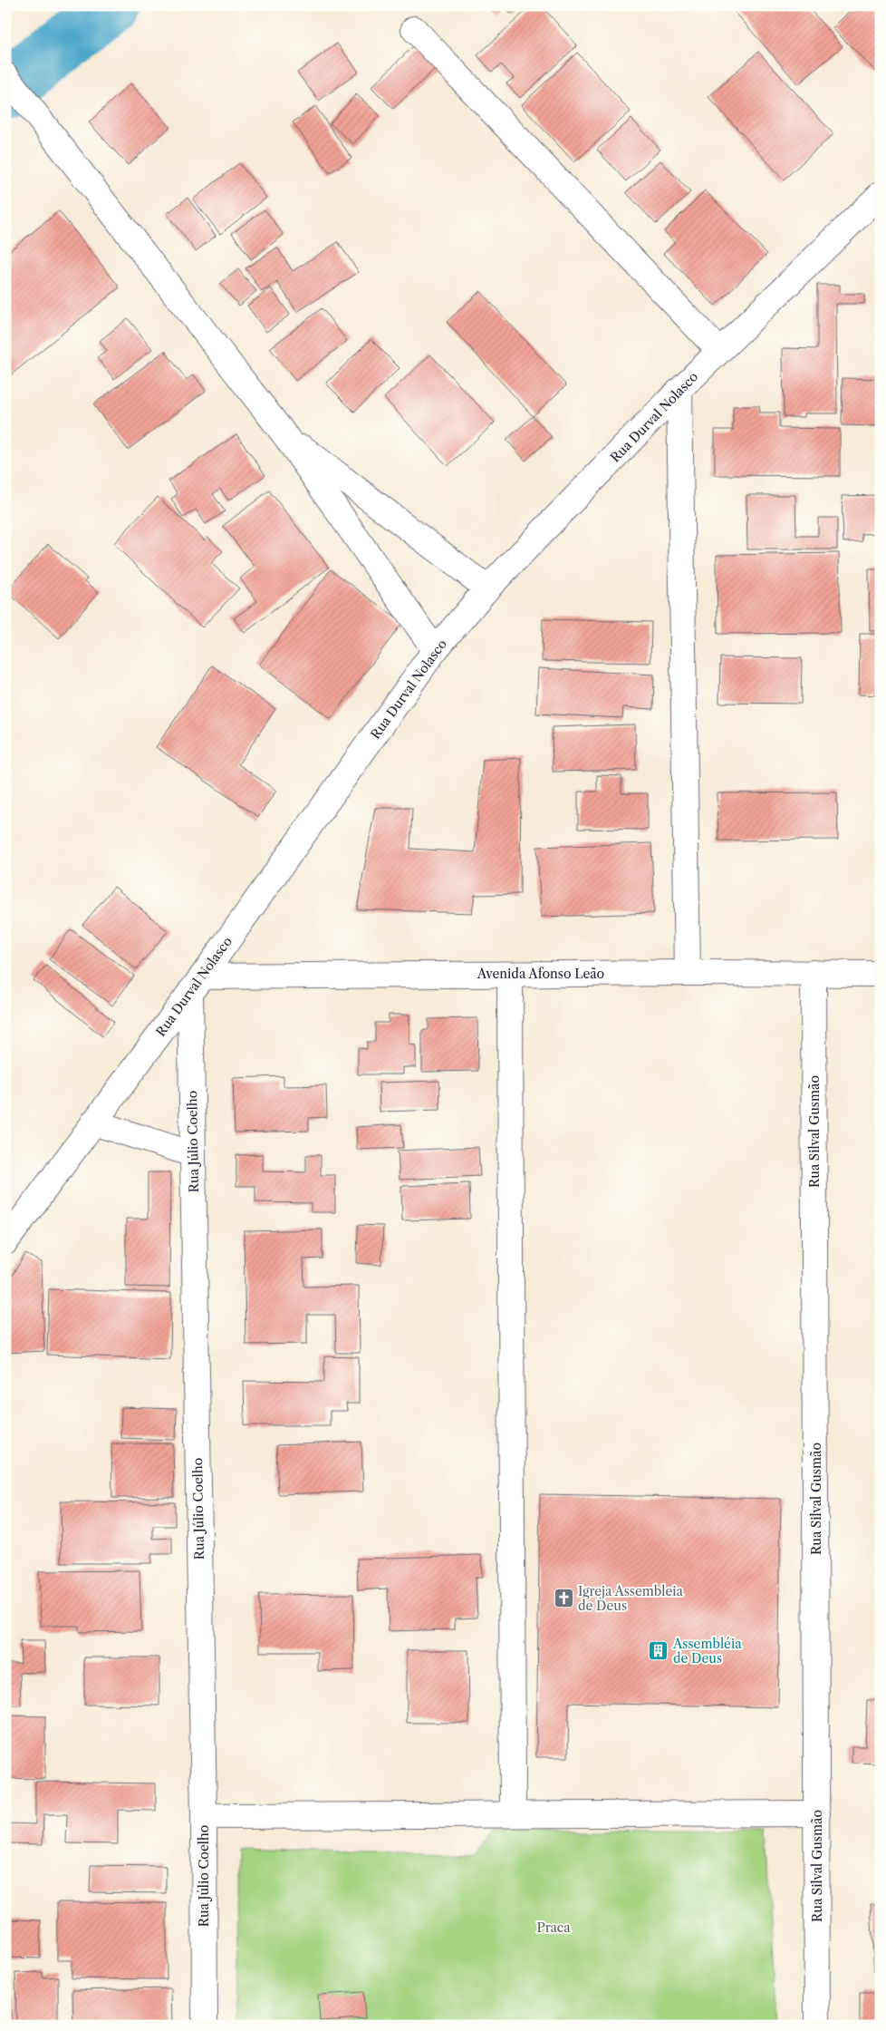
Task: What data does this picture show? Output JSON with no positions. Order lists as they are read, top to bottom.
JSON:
{
  "streets": {
    "street": [
      "Rua Durval Nolasco",
      "Avenida Afonso Leão",
      "Rua Silval Gusmão",
      "Rua Júlio Coelho"
    ]
  },
  "crossings": [
    ["Rua Durval Nolasco", "Avenida Afonso Leão"],
    ["Rua Durval Nolasco", "Rua Júlio Coelho"],
    ["Avenida Afonso Leão", "Rua Silval Gusmão"],
    ["Avenida Afonso Leão", "Rua Júlio Coelho"]
  ],
  "parks": ["Praca"],
  "places": {
    "church": ["Igreja Assembleia de Deus"],
    "building": ["Assembléia de Deus"]
  }
}
